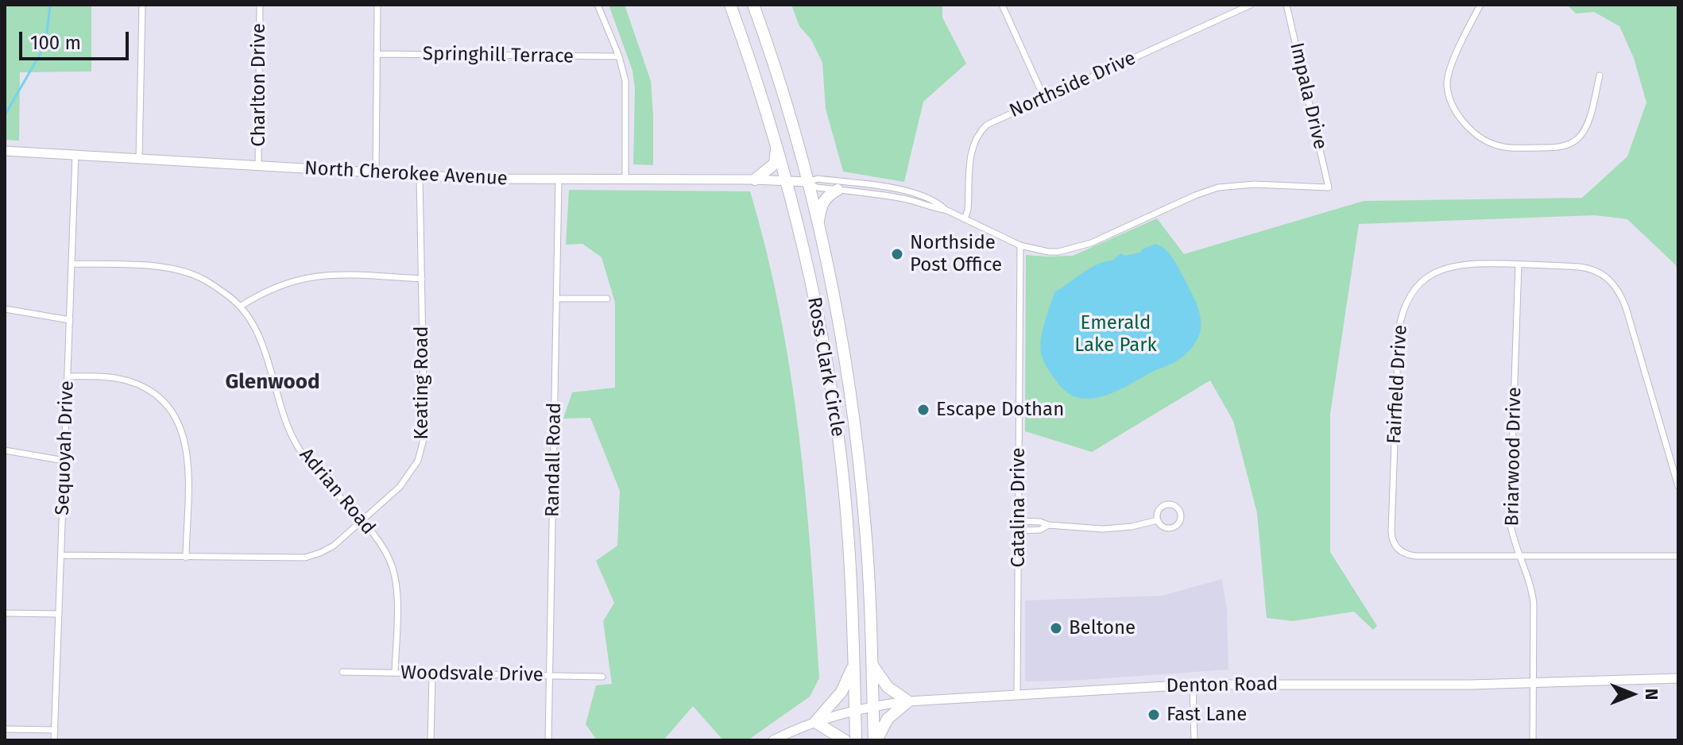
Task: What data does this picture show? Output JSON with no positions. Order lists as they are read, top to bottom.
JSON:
{
  "streets": {
    "highway": ["Ross Clark Circle"],
    "street": [
      "Springhill Terrace",
      "Charlton Drive",
      "Northside Drive",
      "Impala Drive",
      "North Cherokee Avenue",
      "Keating Road",
      "Fairfield Drive",
      "Sequoyah Drive",
      "Briarwood Drive",
      "Randall Road",
      "Adrian Road",
      "Catalina Drive",
      "Woodsvale Drive",
      "Denton Road"
    ]
  },
  "crossings": [
    ["Charlton Drive", "North Cherokee Avenue"],
    ["Northside Drive", "North Cherokee Avenue"],
    ["Impala Drive", "North Cherokee Avenue"],
    ["North Cherokee Avenue", "Ross Clark Circle"],
    ["North Cherokee Avenue", "Keating Road"],
    ["North Cherokee Avenue", "Sequoyah Drive"],
    ["North Cherokee Avenue", "Randall Road"],
    ["North Cherokee Avenue", "Catalina Drive"],
    ["Ross Clark Circle", "Denton Road"],
    ["Keating Road", "Sequoyah Drive"],
    ["Keating Road", "Adrian Road"],
    ["Fairfield Drive", "Briarwood Drive"],
    ["Sequoyah Drive", "Adrian Road"],
    ["Briarwood Drive", "Denton Road"],
    ["Randall Road", "Woodsvale Drive"],
    ["Adrian Road", "Woodsvale Drive"],
    ["Catalina Drive", "Denton Road"]
  ],
  "districts": ["Glenwood"],
  "parks": ["Emerald Lake Park"],
  "places": [
    "Northside Post Office",
    "Escape Dothan",
    "Beltone",
    "Fast Lane"
  ],
  "scale_bar": "100 m",
  "north": "right"
}
